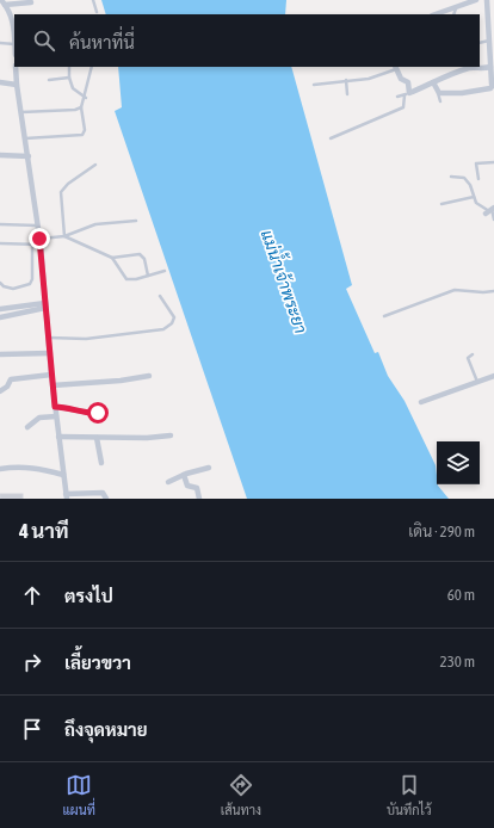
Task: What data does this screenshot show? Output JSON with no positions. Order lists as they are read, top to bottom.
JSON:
{
  "water": ["แม่น้ำเจ้าพระยา"],
  "page": {
    "search": "ค้นหาที่นี่",
    "heading": ["4 นาที", "เดิน · 290 m"],
    "list": [
      ["ตรงไป", "60 m"],
      ["เลี้ยวขวา", "230 m"],
      "ถึงจุดหมาย"
    ],
    "nav": ["แผนที่", "เส้นทาง", "บันทึกไว้"]
  }
}
